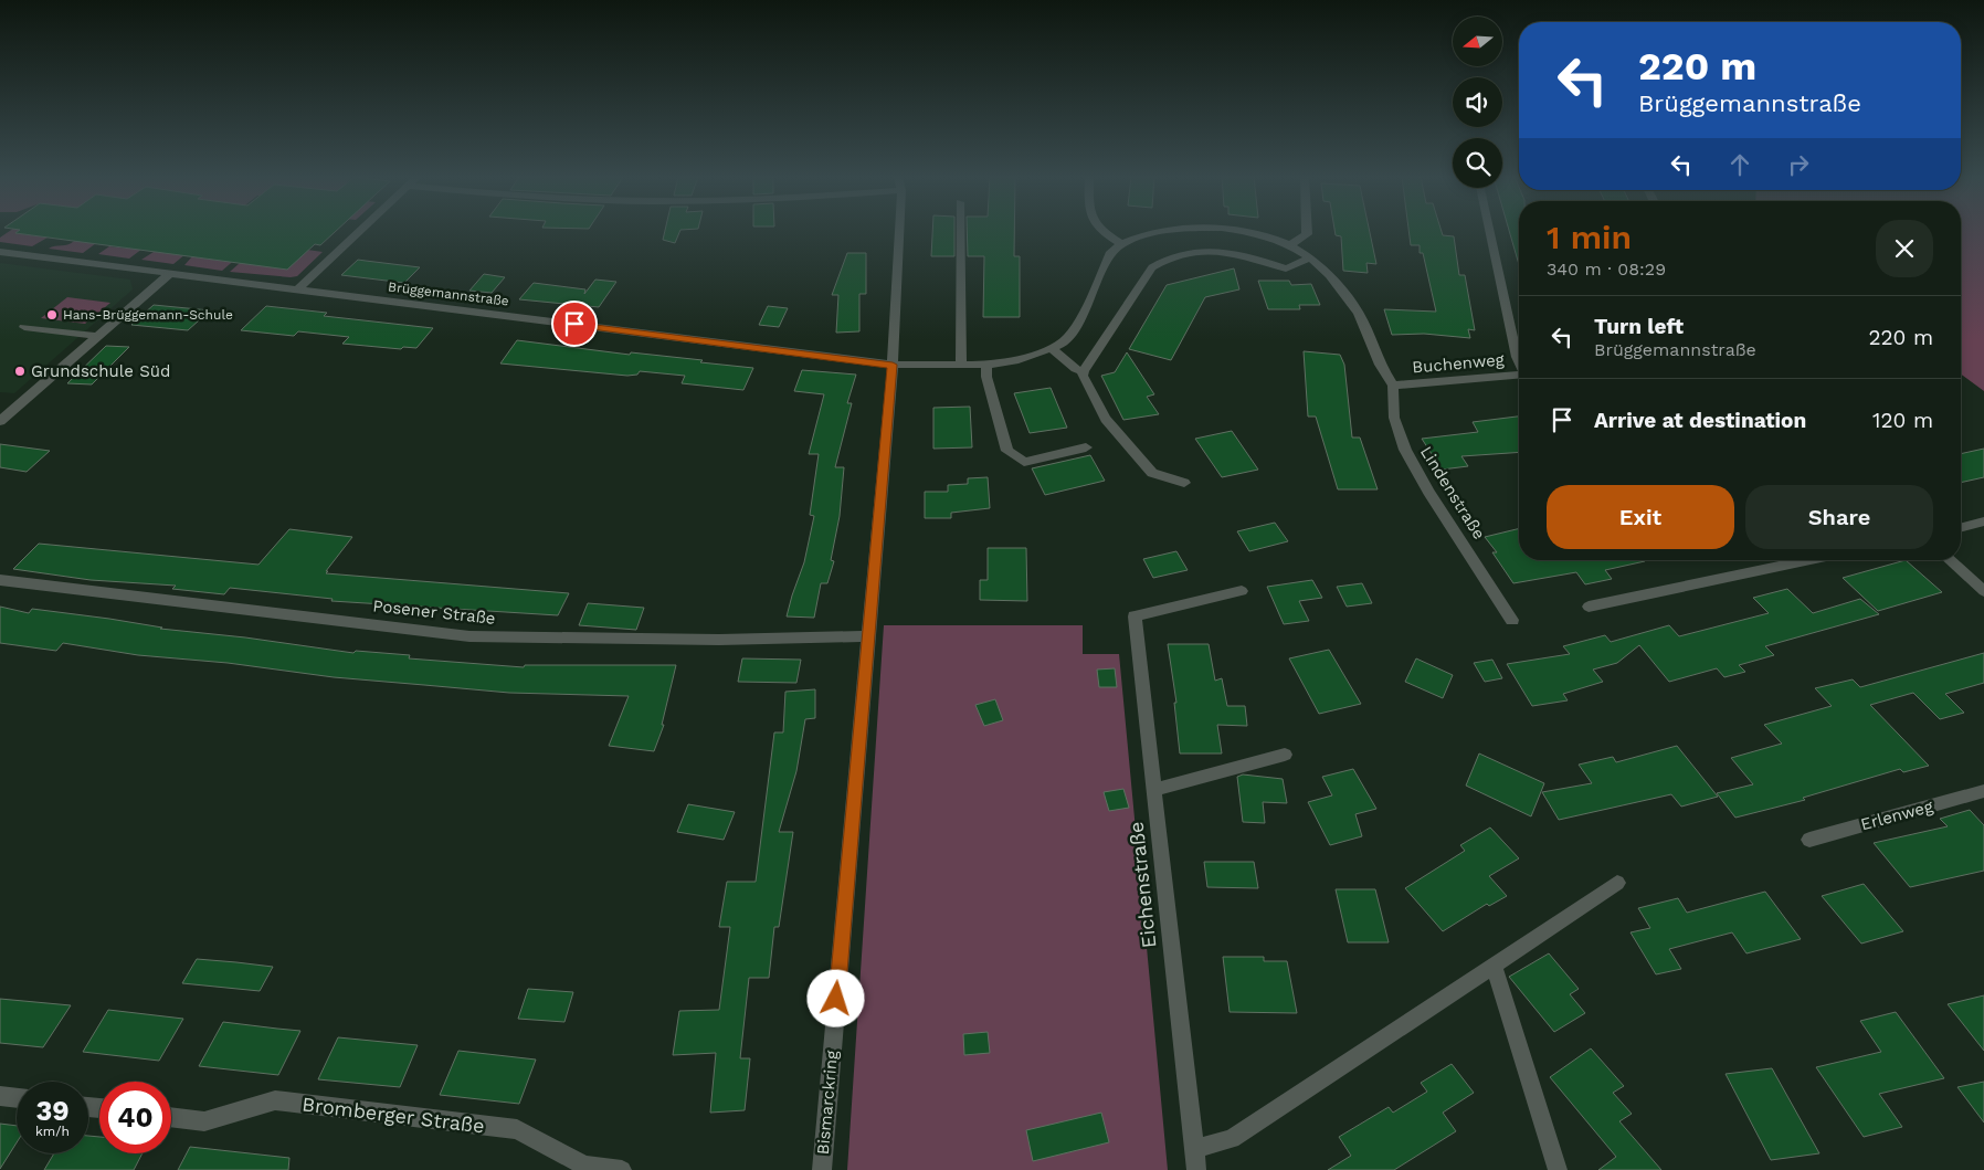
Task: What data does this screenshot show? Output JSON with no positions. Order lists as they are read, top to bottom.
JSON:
{
  "streets": {
    "street": [
      "Brüggemannstraße",
      "Buchenweg",
      "Lindenstraße",
      "Posener Straße",
      "Erlenweg",
      "Eichenstraße",
      "Bismarckring",
      "Bromberger Straße"
    ]
  },
  "crossings": [
    ["Brüggemannstraße", "Bismarckring"],
    ["Buchenweg", "Lindenstraße"],
    ["Posener Straße", "Bismarckring"]
  ],
  "places": ["Hans-Brüggemann-Schule", "Grundschule Süd"],
  "north": "left",
  "page": {
    "turn": ["220 m", "Brüggemannstraße"],
    "heading": ["1 min", "340 m · 08:29"],
    "list": [
      {
        "name": "Turn left",
        "note": "Brüggemannstraße",
        "value": "220 m"
      },
      {
        "name": "Arrive at destination",
        "value": "120 m"
      }
    ],
    "buttons": ["Exit", "Share"],
    "speed": "39 km/h",
    "limit": "40"
  }
}
